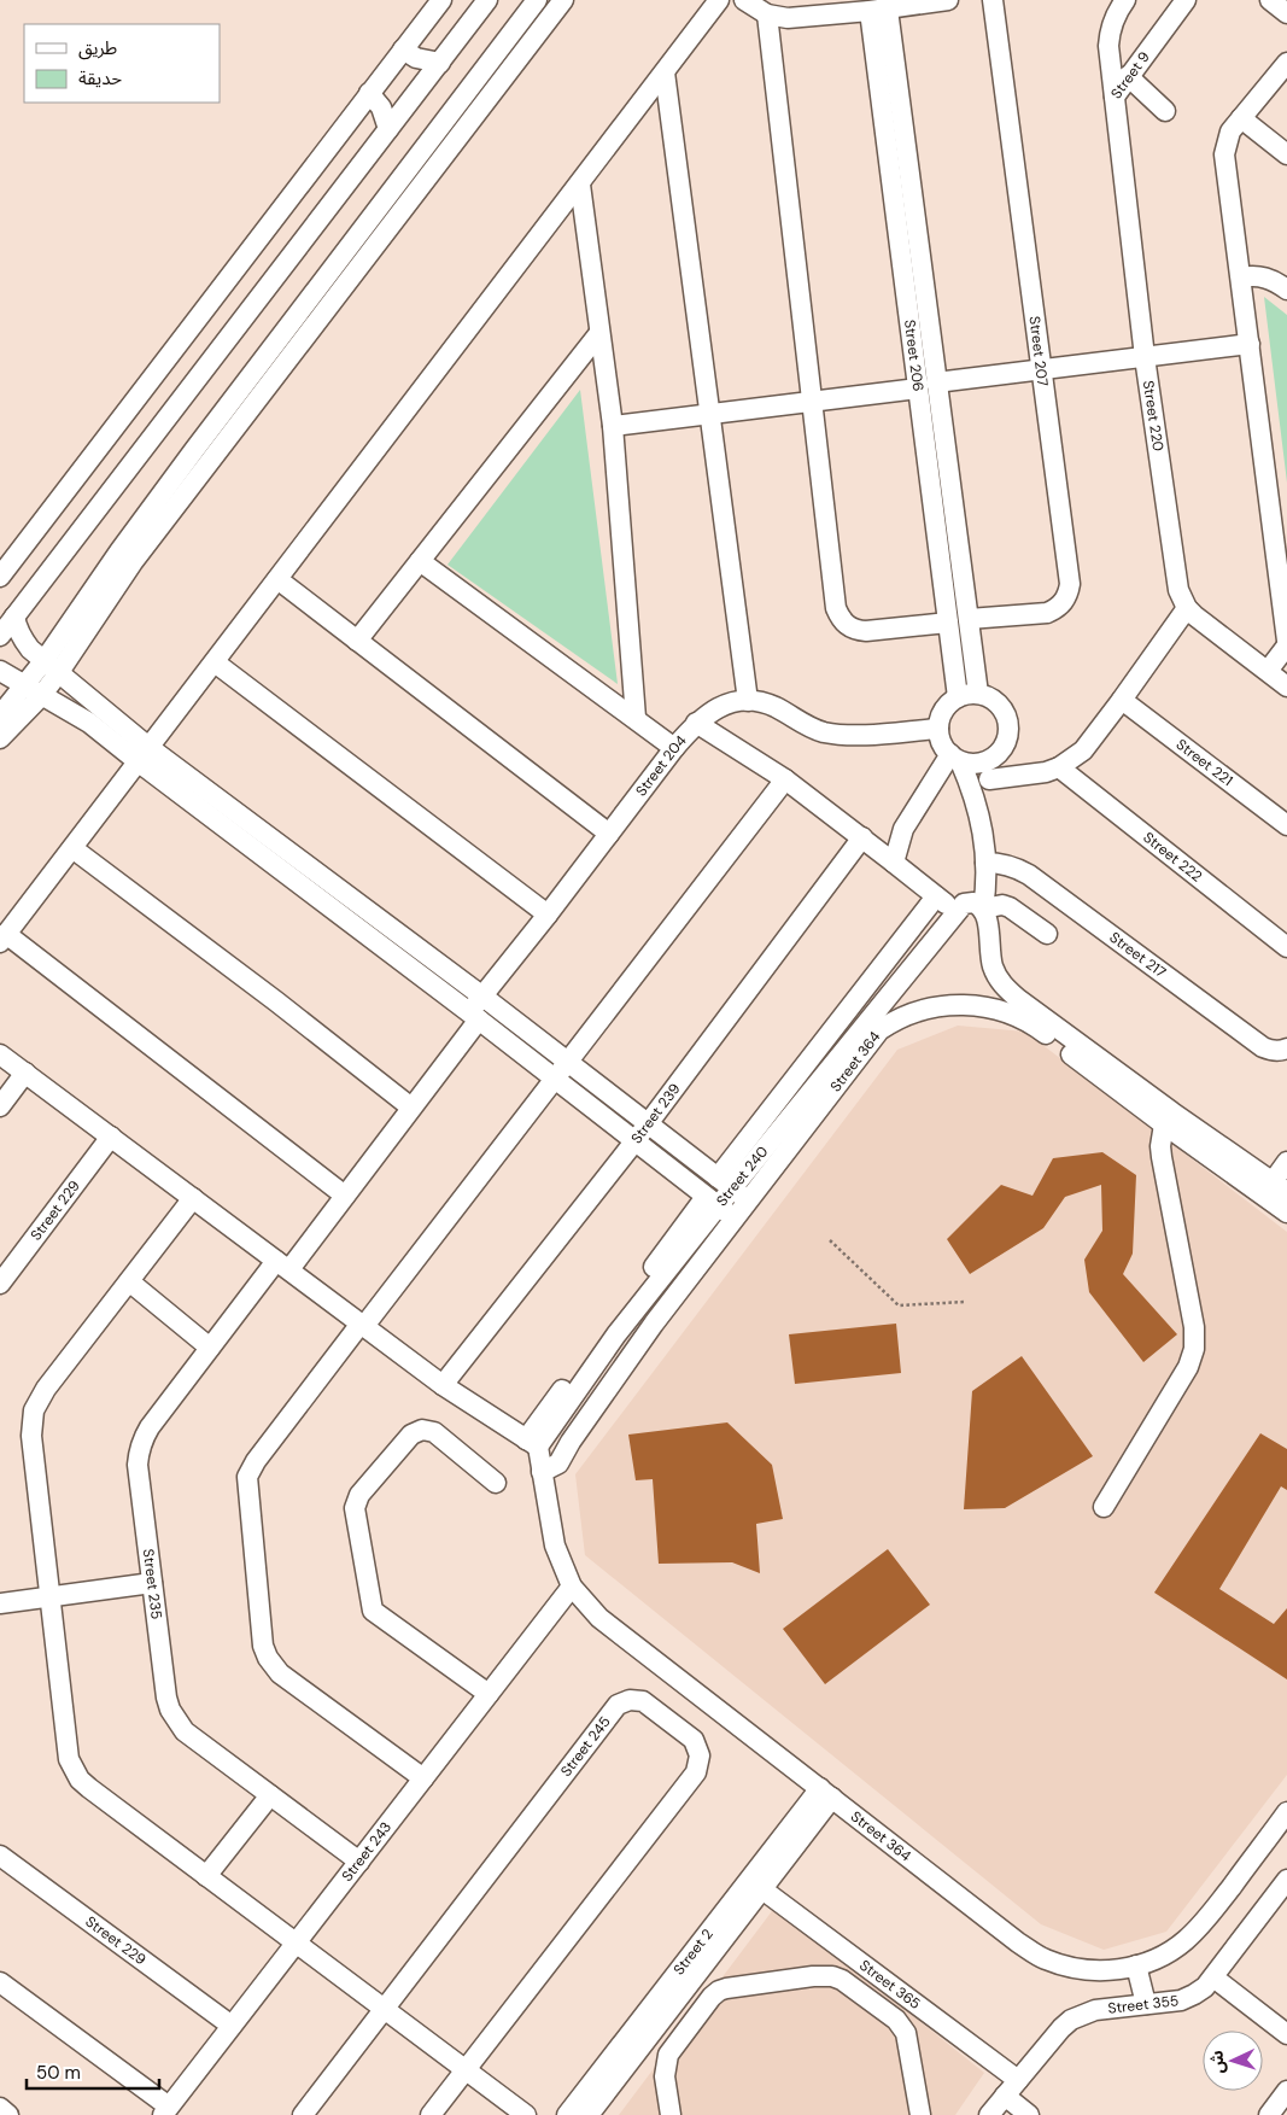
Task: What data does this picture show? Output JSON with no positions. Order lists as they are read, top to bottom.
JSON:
{
  "streets": {
    "street": [
      "Street 9",
      "Street 207",
      "Street 206",
      "Street 220",
      "Street 221",
      "Street 204",
      "Street 222",
      "Street 217",
      "Street 364",
      "Street 239",
      "Street 240",
      "Street 229",
      "Street 235",
      "Street 245",
      "Street 243",
      "Street 2",
      "Street 365",
      "Street 355"
    ]
  },
  "crossings": [
    ["Street 9", "Street 220"],
    ["Street 207", "Street 206"],
    ["Street 206", "Street 204"],
    ["Street 204", "Street 235"],
    ["Street 364", "Street 240"],
    ["Street 364", "Street 243"],
    ["Street 364", "Street 2"],
    ["Street 229", "Street 243"],
    ["Street 235", "Street 243"],
    ["Street 2", "Street 365"],
    ["Street 365", "Street 355"]
  ],
  "legend": ["طريق", "حديقة"],
  "scale_bar": "50 m",
  "north": "left"
}
